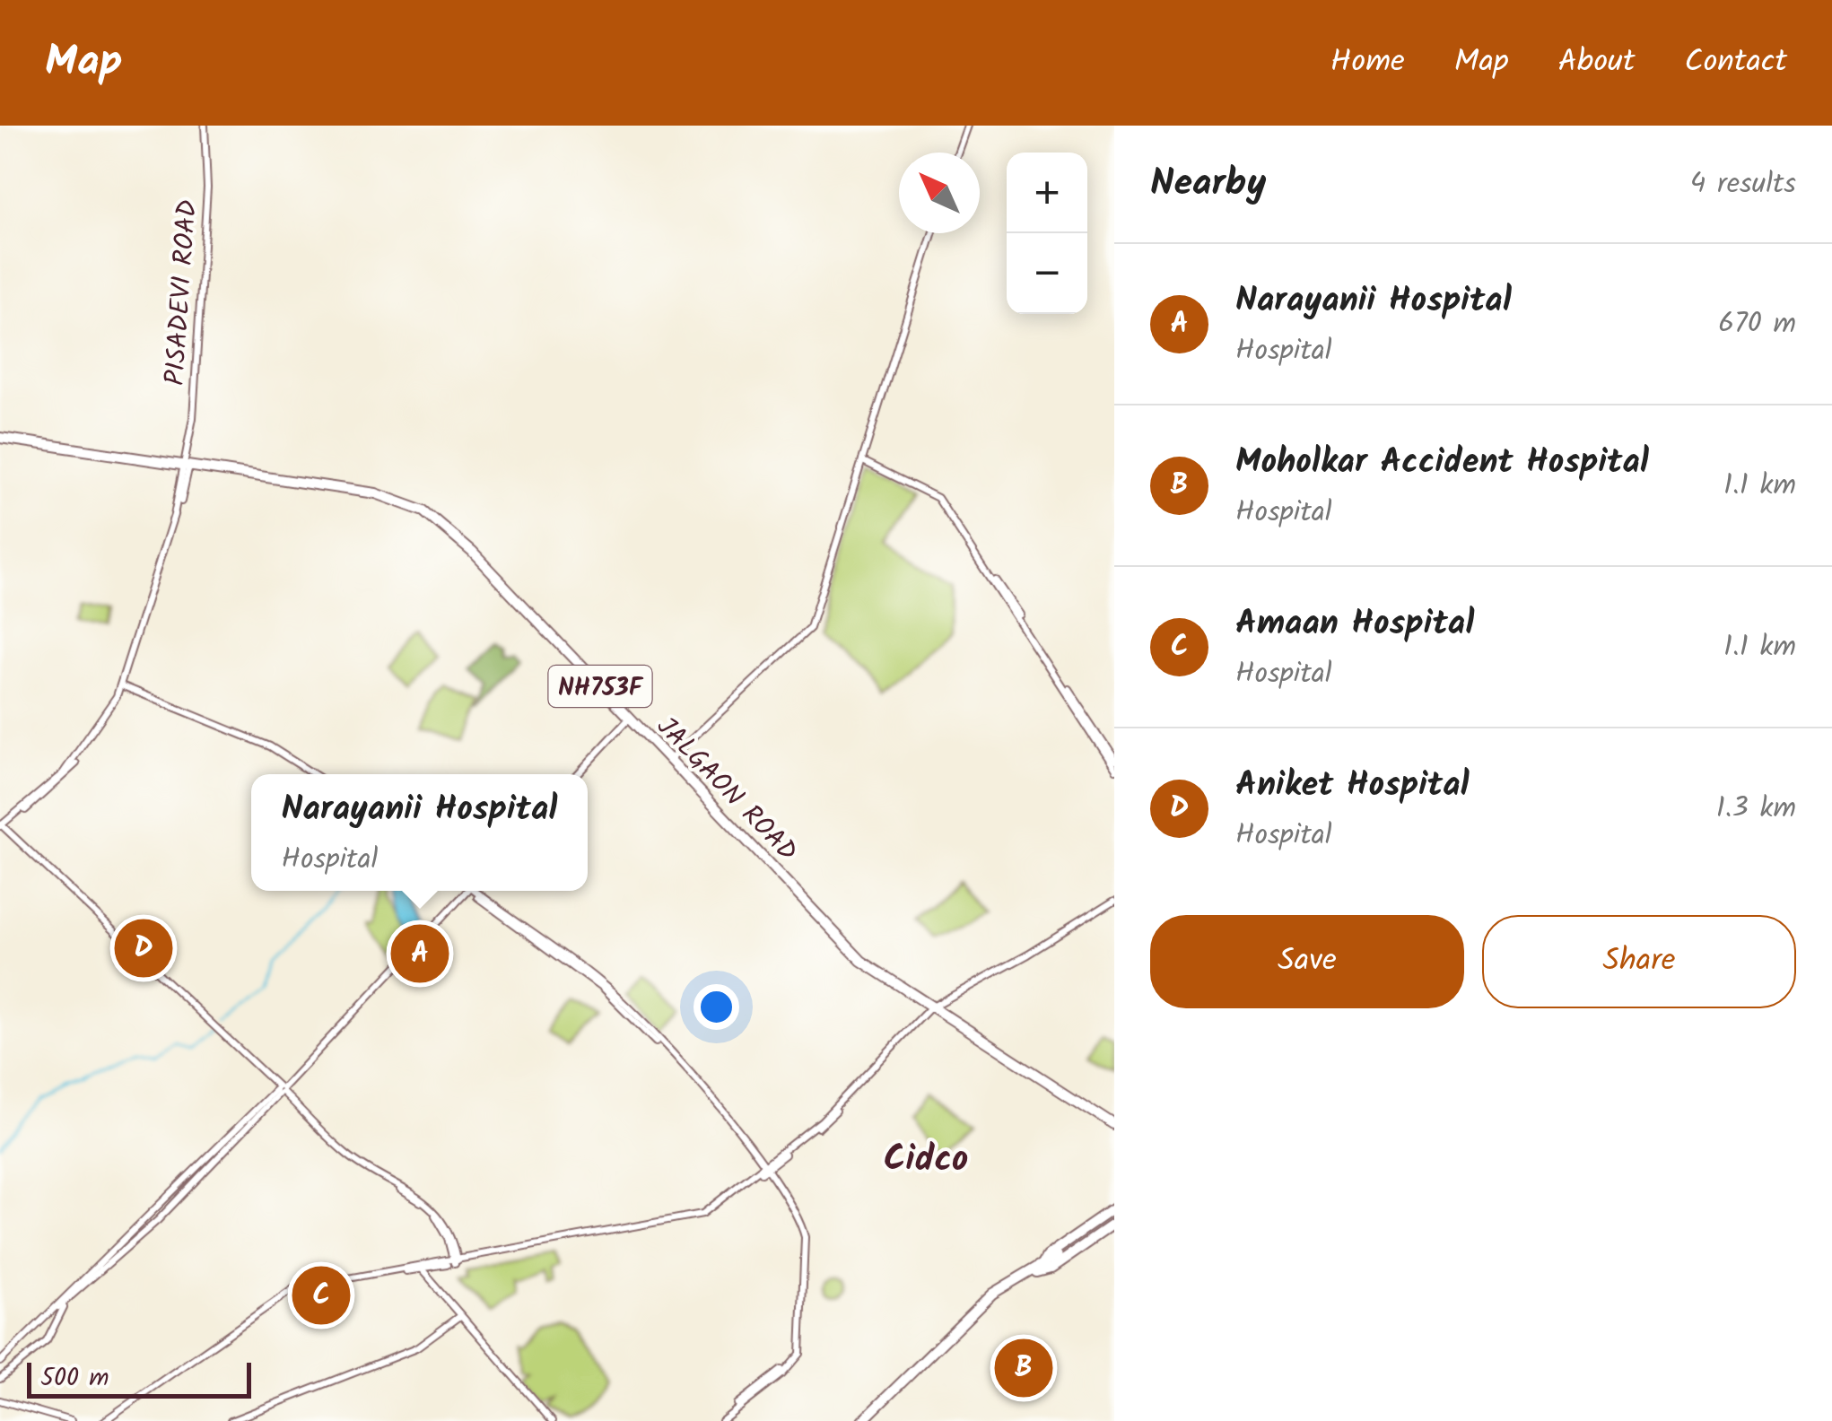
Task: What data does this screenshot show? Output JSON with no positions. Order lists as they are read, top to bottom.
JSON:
{
  "streets": {
    "highway": ["NH753F", "JALGAON ROAD"],
    "street": ["PISADEVI ROAD"]
  },
  "crossings": [
    ["PISADEVI ROAD", "JALGAON ROAD"]
  ],
  "districts": ["Cidco"],
  "scale_bar": "500 m",
  "north": "top left",
  "page": {
    "header": "Map",
    "nav": [
      "Home",
      "Map",
      "About",
      "Contact"
    ],
    "heading": ["Nearby", "4 results"],
    "map_buttons": ["+", "−"],
    "list": [
      {
        "mark": "A",
        "name": "Narayanii Hospital",
        "note": "Hospital",
        "value": "670 m"
      },
      {
        "mark": "B",
        "name": "Moholkar Accident Hospital",
        "note": "Hospital",
        "value": "1.1 km"
      },
      {
        "mark": "C",
        "name": "Amaan Hospital",
        "note": "Hospital",
        "value": "1.1 km"
      },
      {
        "mark": "D",
        "name": "Aniket Hospital",
        "note": "Hospital",
        "value": "1.3 km"
      }
    ],
    "popup": ["Narayanii Hospital", "Hospital"],
    "buttons": ["Save", "Share"],
    "pins": [
      "D",
      "A",
      "C",
      "B"
    ],
    "scale": "500 m"
  }
}
